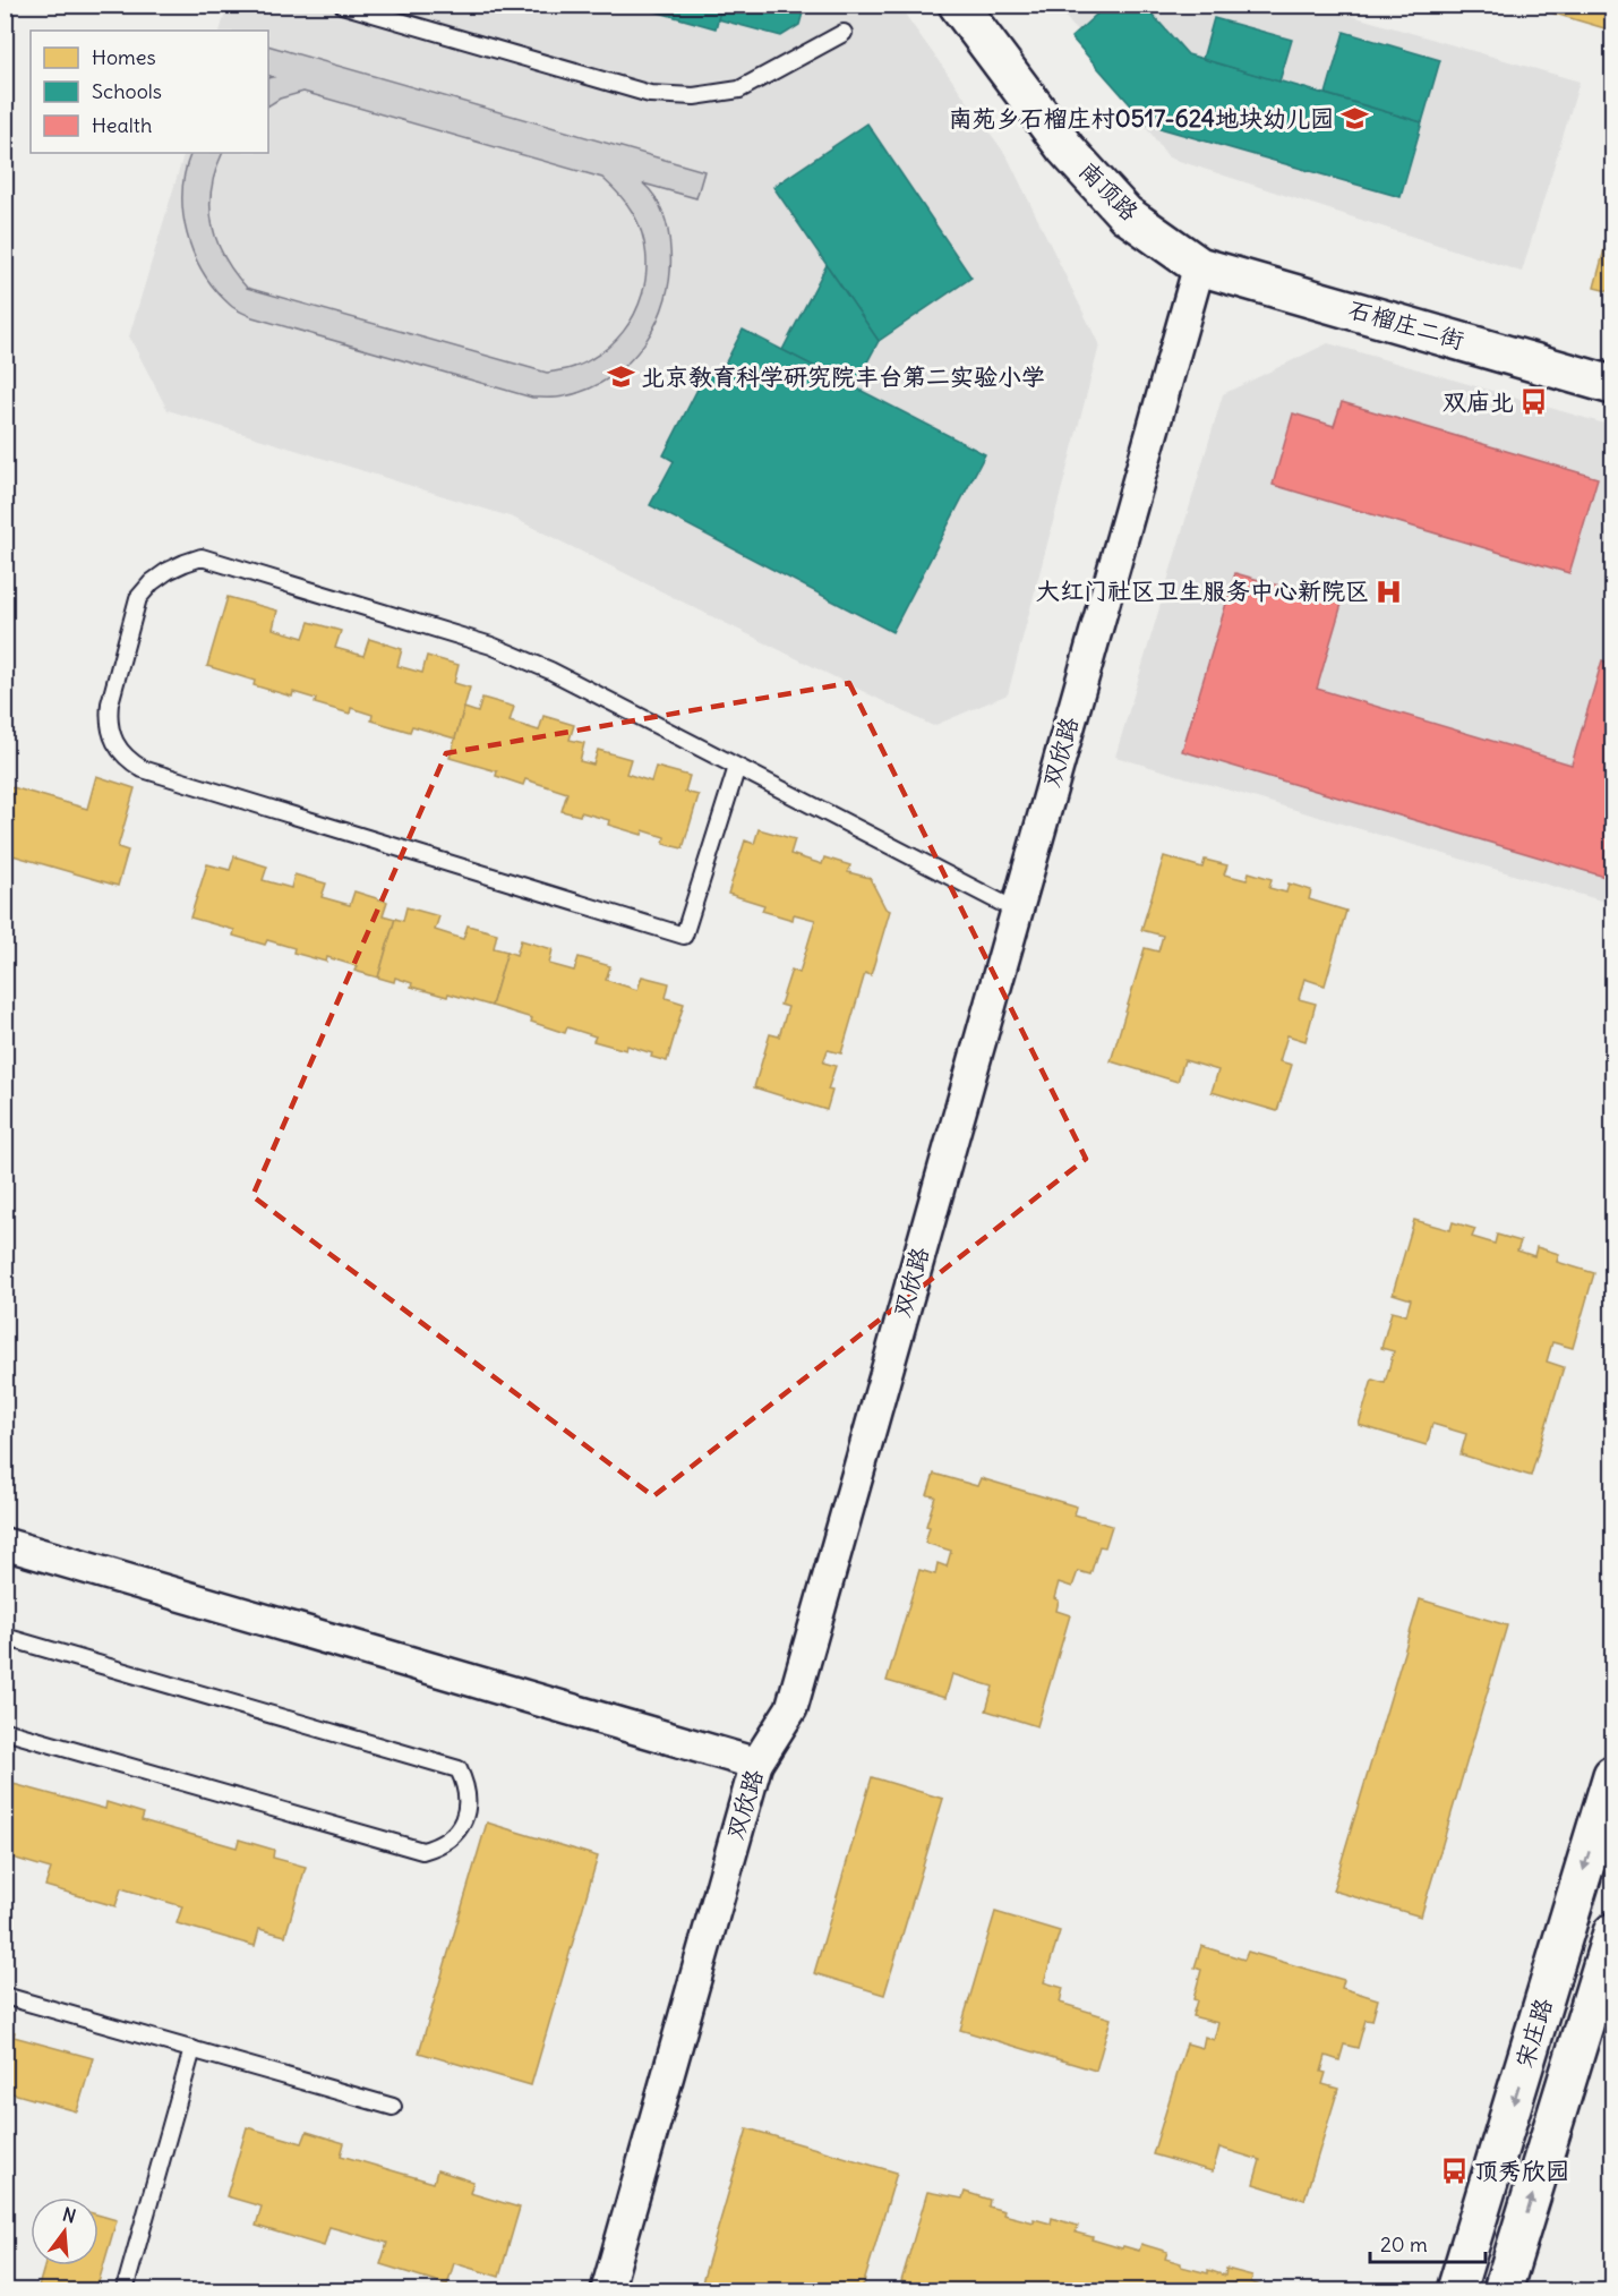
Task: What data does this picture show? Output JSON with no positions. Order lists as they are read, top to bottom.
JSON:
{
  "streets": {
    "main road": ["南顶路", "石榴庄二街", "宋庄路"],
    "street": ["双欣路"]
  },
  "crossings": [
    ["南顶路", "石榴庄二街"],
    ["南顶路", "双欣路"],
    ["石榴庄二街", "双欣路"]
  ],
  "places": {
    "school or university": ["南苑乡石榴庄村0517-624地块幼儿园", "北京教育科学研究院丰台第二实验小学"],
    "bus stop": ["双庙北", "顶秀欣园"],
    "hospital": ["大红门社区卫生服务中心新院区"]
  },
  "legend": ["Homes", "Schools", "Health"],
  "scale_bar": "20 m",
  "north": "top"
}
